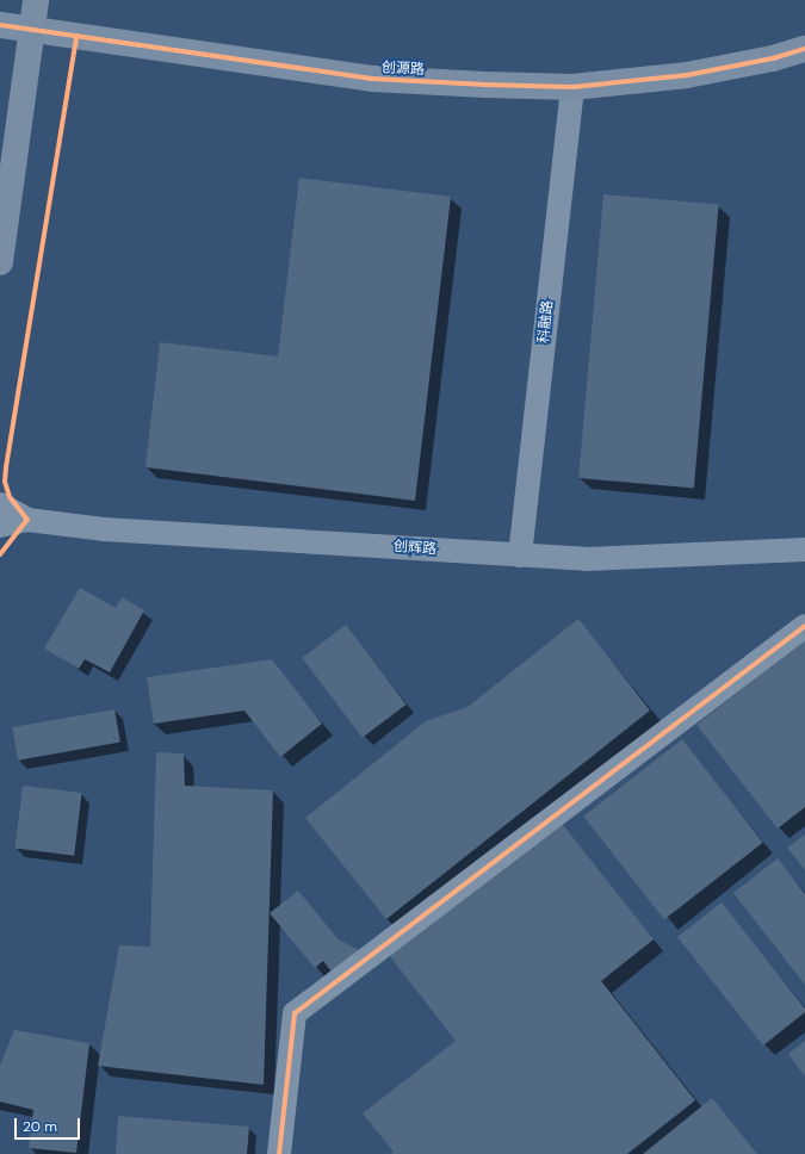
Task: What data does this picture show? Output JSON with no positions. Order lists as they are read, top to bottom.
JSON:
{
  "streets": {
    "street": ["创源路", "科融路", "创辉路"]
  },
  "crossings": [
    ["创源路", "科融路"],
    ["科融路", "创辉路"]
  ],
  "scale_bar": "20 m"
}
